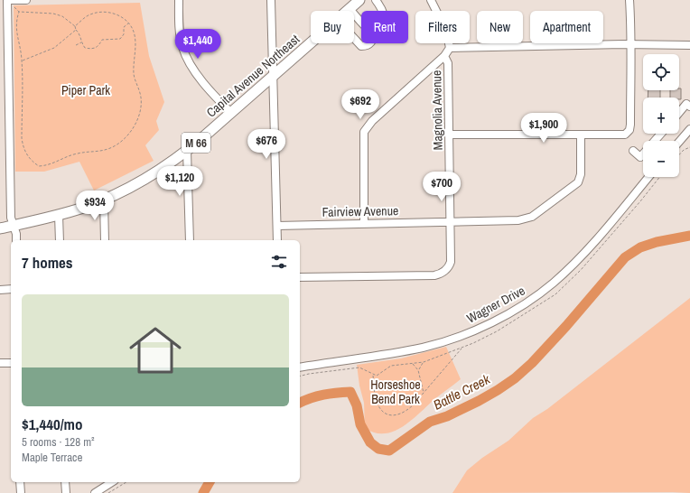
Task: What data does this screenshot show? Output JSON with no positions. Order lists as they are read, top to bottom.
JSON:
{
  "streets": {
    "main road": ["Capital Avenue Northeast", "M 66"],
    "street": ["Magnolia Avenue", "Fairview Avenue", "Wagner Drive"]
  },
  "crossings": [
    ["Magnolia Avenue", "Fairview Avenue"]
  ],
  "water": ["Battle Creek"],
  "parks": ["Piper Park", "Horseshoe Bend Park"],
  "page": {
    "chip": [
      "Buy",
      "Rent",
      "Filters",
      "New",
      "Apartment"
    ],
    "price": [
      "$1,440",
      "$692",
      "$1,900",
      "$676",
      "$1,120",
      "$700",
      "$934"
    ],
    "map_buttons": ["+", "−"],
    "heading": "7 homes",
    "list": [
      {
        "name": "$1,440/mo",
        "note": "5 rooms · 128 m² · Maple Terrace"
      }
    ]
  }
}
